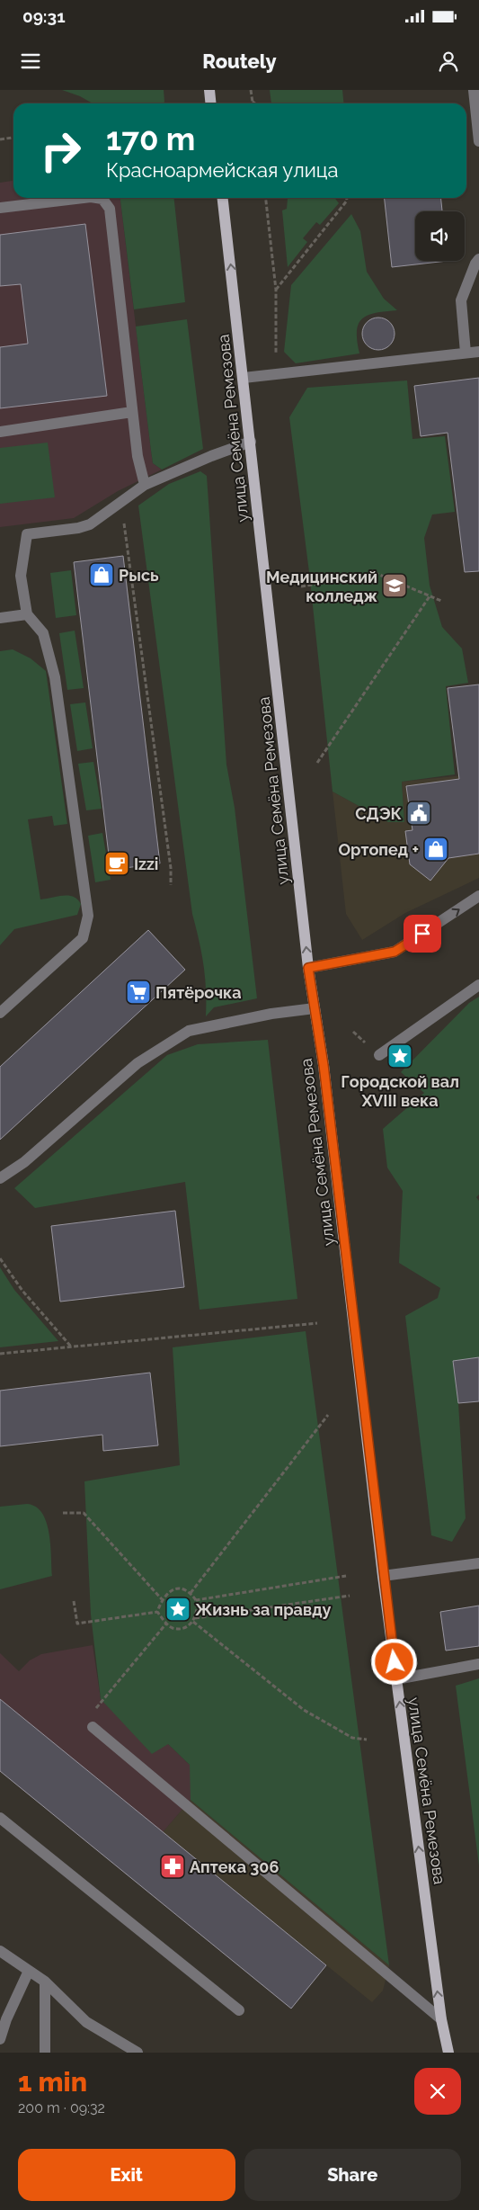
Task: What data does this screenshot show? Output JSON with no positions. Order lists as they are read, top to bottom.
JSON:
{
  "streets": {
    "main road": ["улица Семёна Ремезова"]
  },
  "one_way": ["улица Семёна Ремезова"],
  "places": {
    "shop": ["Рысь", "Ортопед +"],
    "school or university": ["Медицинский колледж"],
    "public building": ["СДЭК"],
    "cafe": ["Izzi"],
    "supermarket": ["Пятёрочка"],
    "place": ["Городской вал XVIII века", "Жизнь за правду"],
    "pharmacy": ["Аптека 306"]
  },
  "page": {
    "status": "09:31",
    "header": "Routely",
    "turn": ["170 m", "Красноармейская улица"],
    "heading": ["1 min", "200 m · 09:32"],
    "buttons": ["Exit", "Share"]
  }
}
